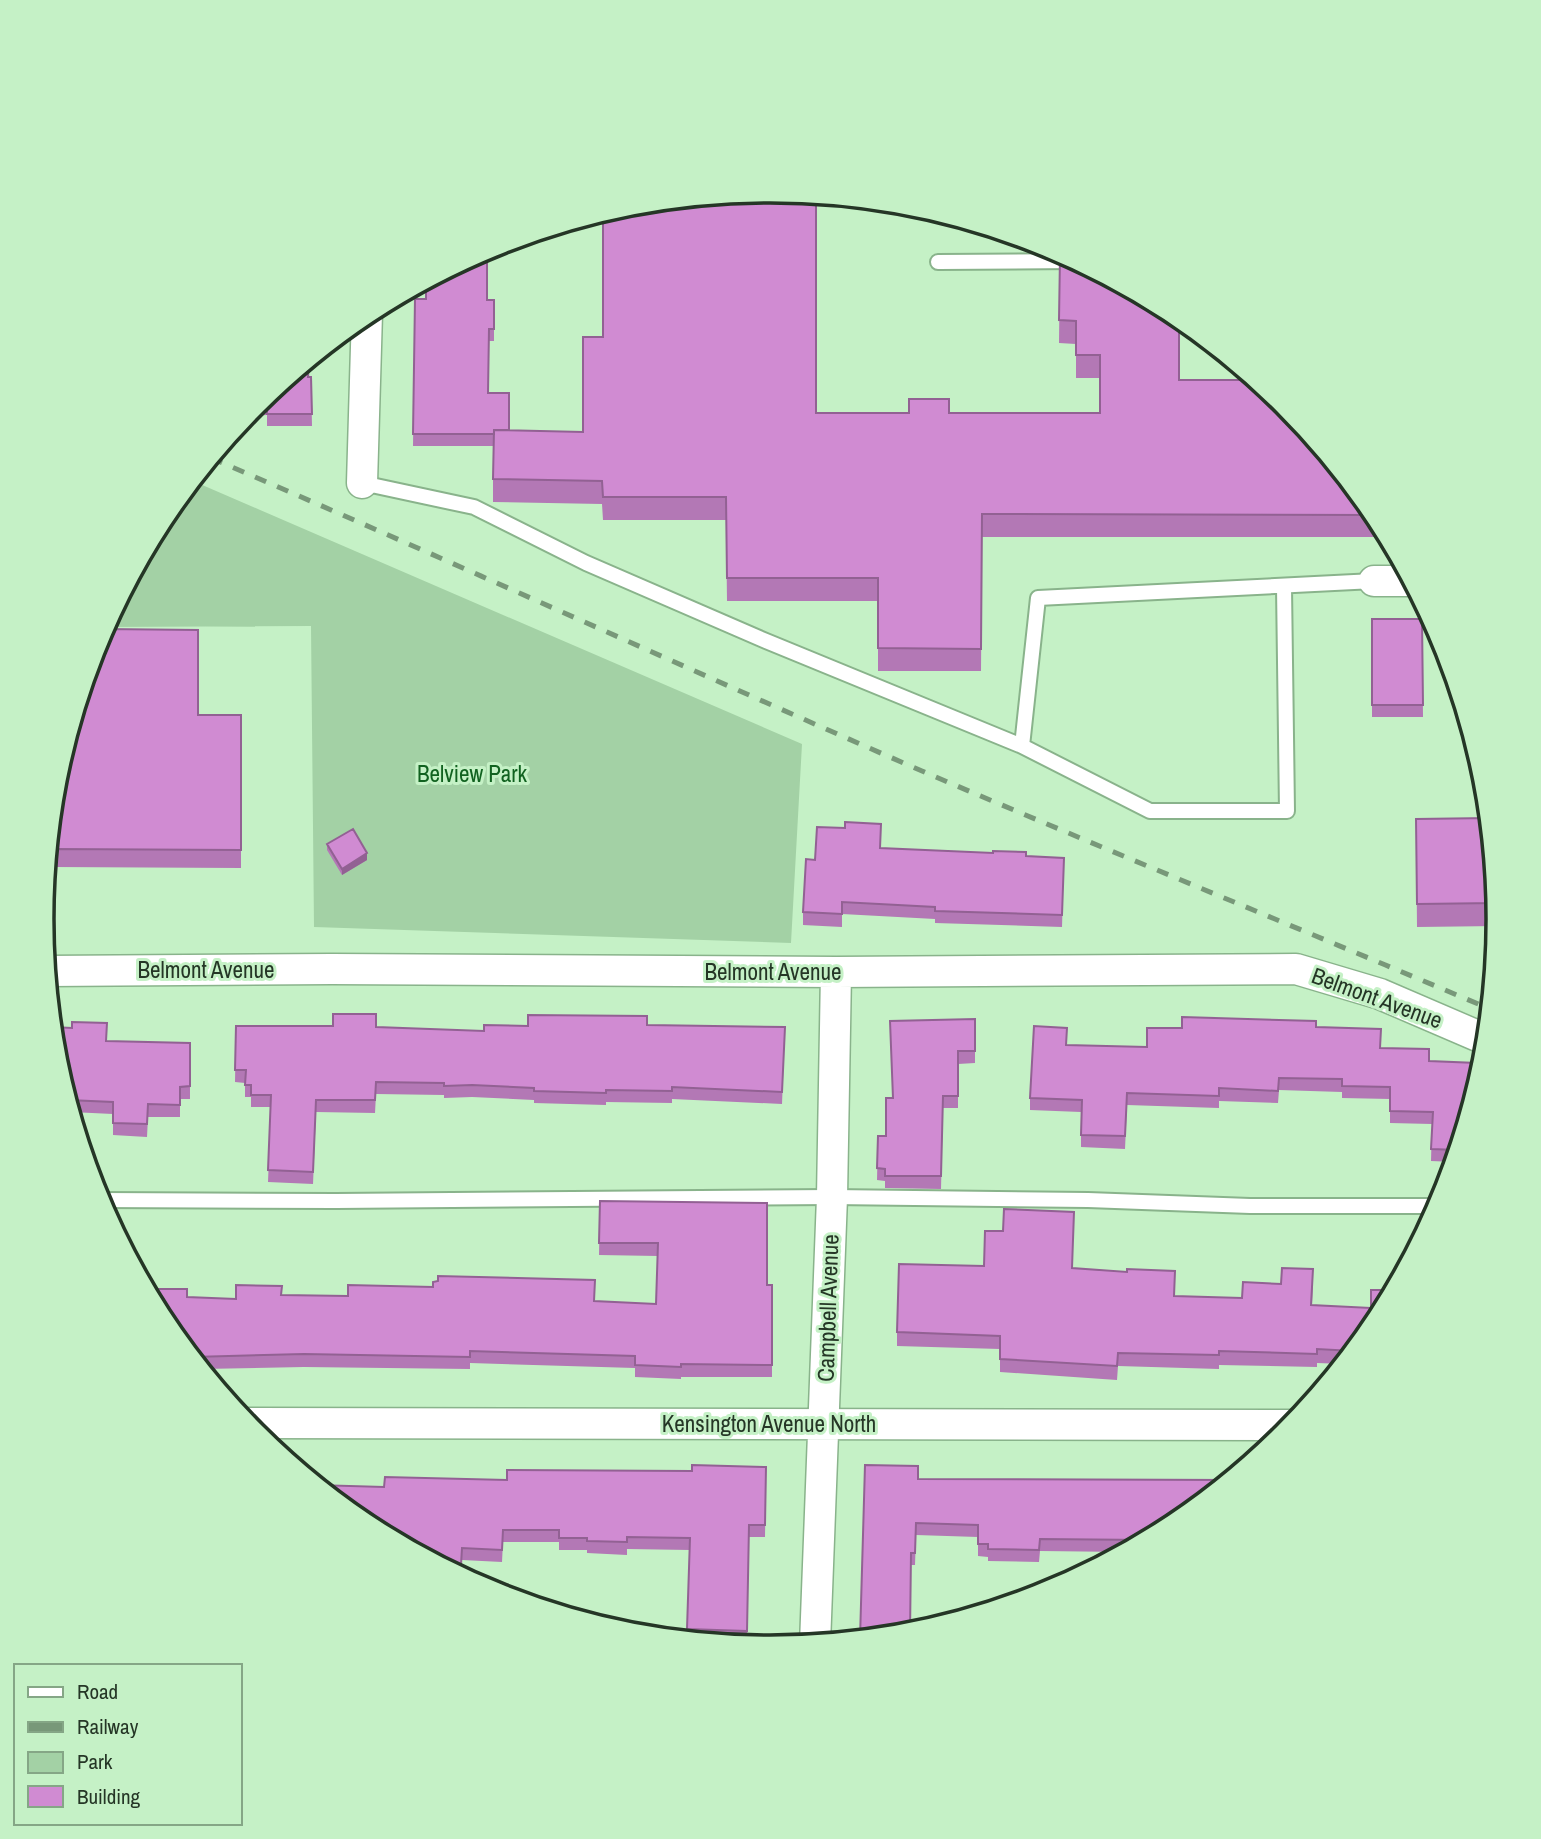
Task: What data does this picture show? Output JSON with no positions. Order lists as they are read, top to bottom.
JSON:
{
  "streets": {
    "street": ["Belmont Avenue", "Campbell Avenue", "Kensington Avenue North"]
  },
  "crossings": [
    ["Belmont Avenue", "Campbell Avenue"],
    ["Campbell Avenue", "Kensington Avenue North"]
  ],
  "parks": ["Belview Park"],
  "legend": [
    "Road",
    "Railway",
    "Park",
    "Building"
  ]
}
